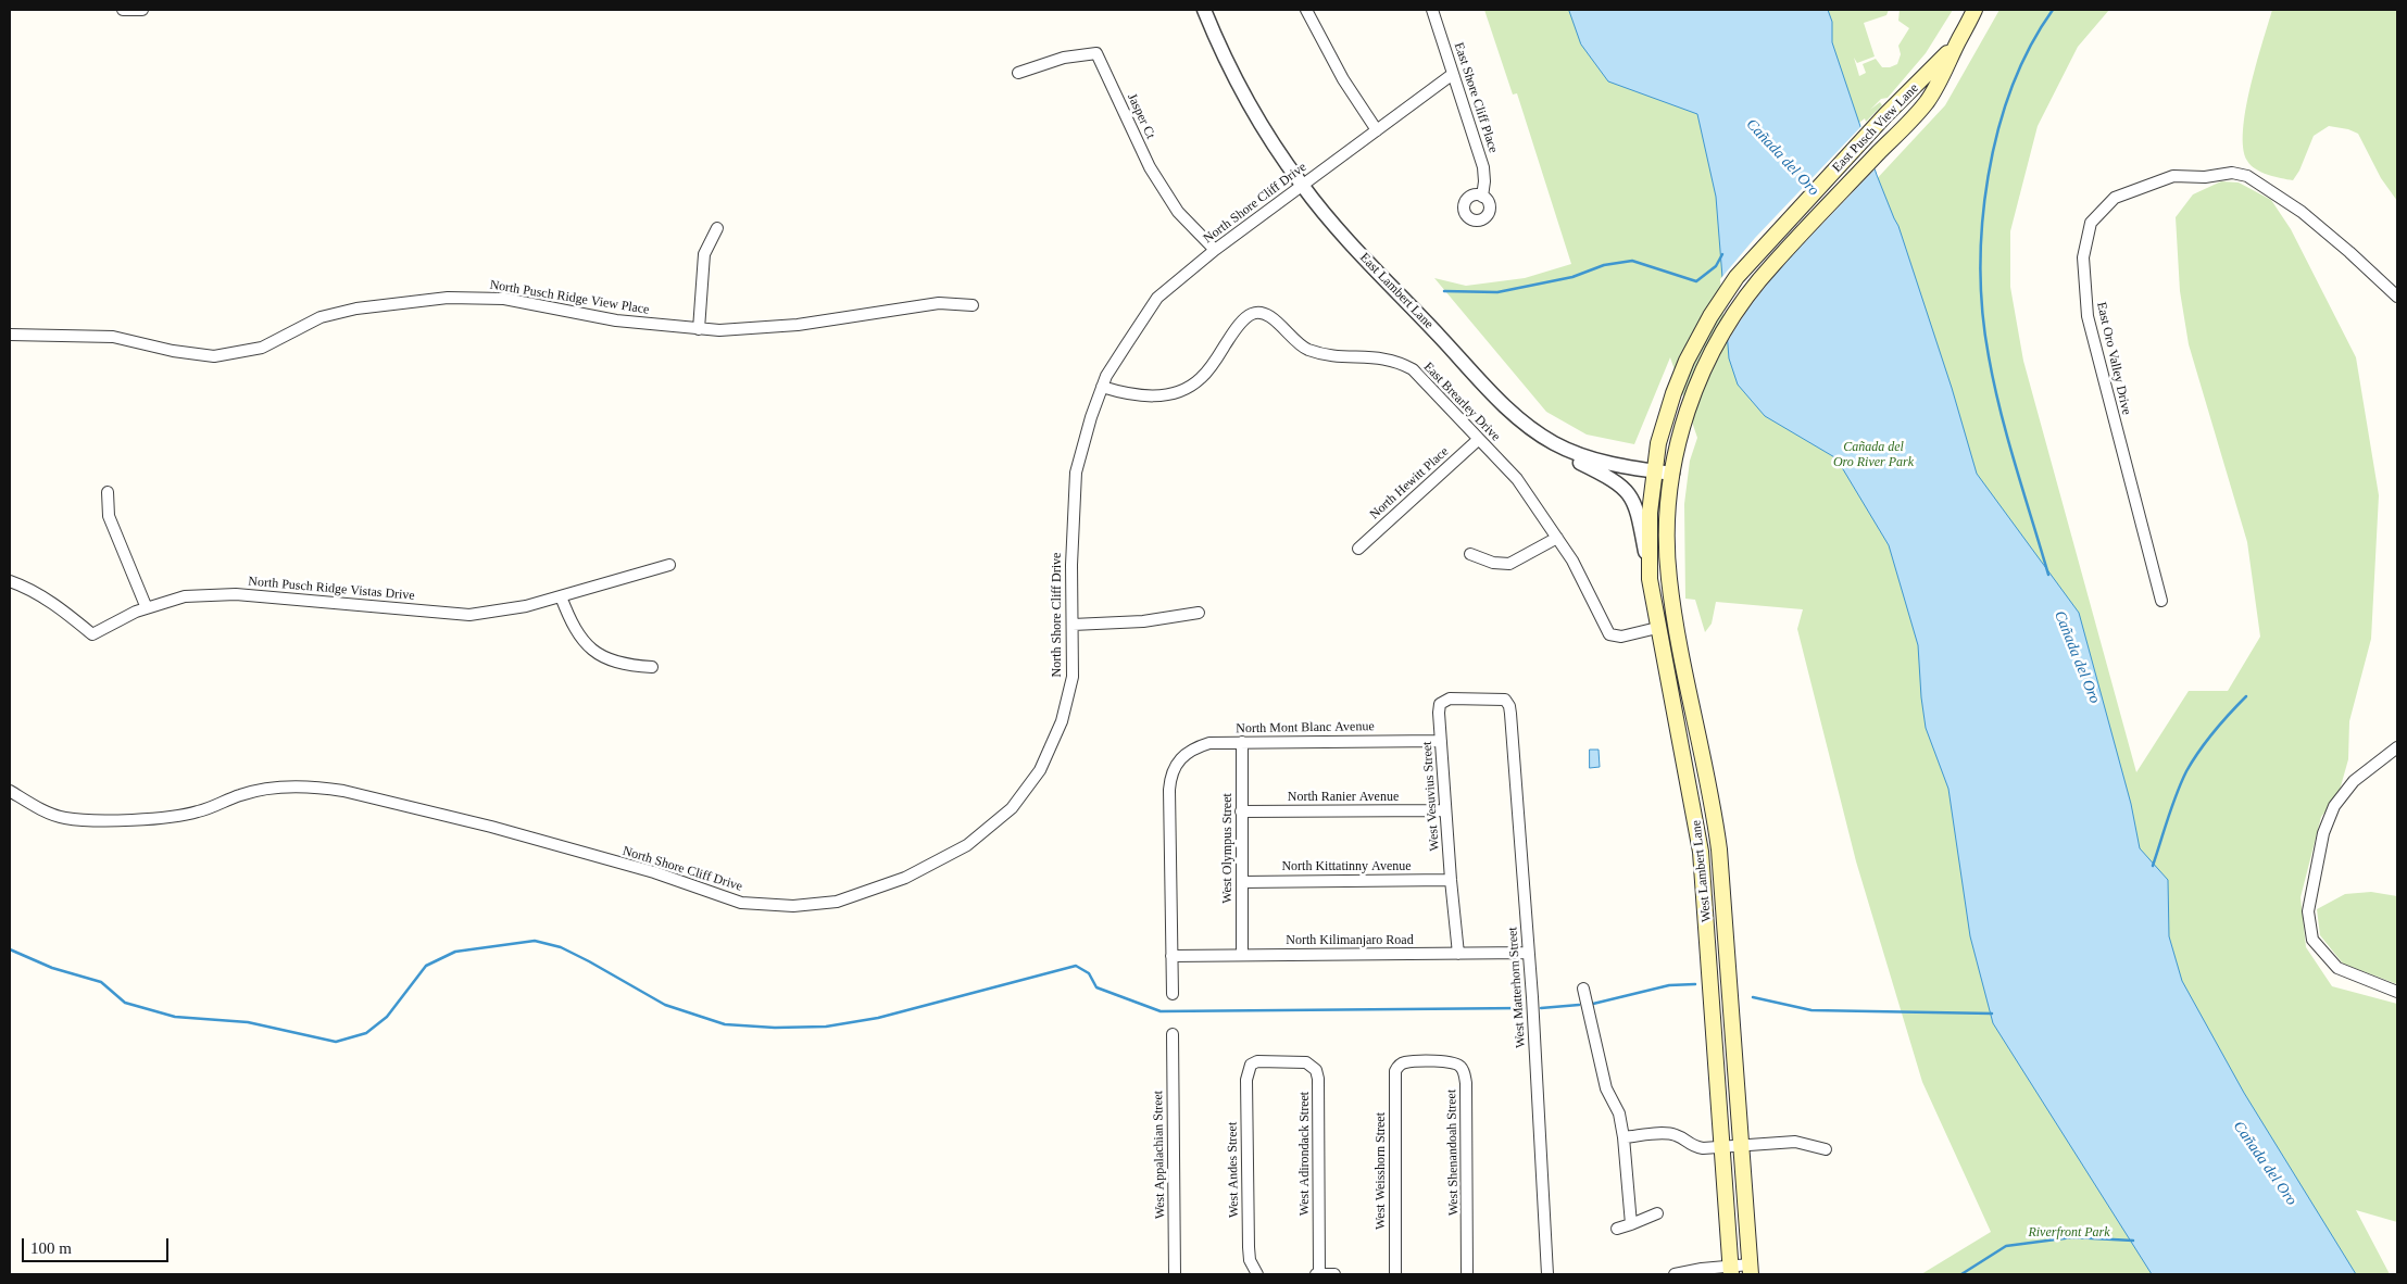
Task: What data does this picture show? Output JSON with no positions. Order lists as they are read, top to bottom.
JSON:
{
  "streets": {
    "main road": ["East Pusch View Lane", "West Lambert Lane"],
    "street": [
      "East Shore Cliff Place",
      "Jasper Ct",
      "North Shore Cliff Drive",
      "East Lambert Lane",
      "North Pusch Ridge View Place",
      "East Oro Valley Drive",
      "East Brearley Drive",
      "North Hewitt Place",
      "North Pusch Ridge Vistas Drive",
      "North Mont Blanc Avenue",
      "West Vesuvius Street",
      "North Ranier Avenue",
      "West Olympus Street",
      "North Kittatinny Avenue",
      "North Kilimanjaro Road",
      "West Matterhorn Street",
      "West Shenandoah Street",
      "West Adirondack Street",
      "West Appalachian Street",
      "West Andes Street",
      "West Weisshorn Street"
    ]
  },
  "crossings": [
    ["East Shore Cliff Place", "North Shore Cliff Drive"],
    ["Jasper Ct", "North Shore Cliff Drive"],
    ["East Pusch View Lane", "East Lambert Lane"],
    ["East Pusch View Lane", "West Lambert Lane"],
    ["North Shore Cliff Drive", "East Lambert Lane"],
    ["North Shore Cliff Drive", "East Brearley Drive"],
    ["East Lambert Lane", "West Lambert Lane"],
    ["East Brearley Drive", "North Hewitt Place"],
    ["East Brearley Drive", "West Lambert Lane"],
    ["North Mont Blanc Avenue", "West Vesuvius Street"],
    ["North Mont Blanc Avenue", "West Olympus Street"],
    ["North Mont Blanc Avenue", "North Kilimanjaro Road"],
    ["West Vesuvius Street", "North Ranier Avenue"],
    ["West Vesuvius Street", "North Kittatinny Avenue"],
    ["West Vesuvius Street", "North Kilimanjaro Road"],
    ["West Vesuvius Street", "West Matterhorn Street"],
    ["North Ranier Avenue", "West Olympus Street"],
    ["West Olympus Street", "North Kittatinny Avenue"],
    ["West Olympus Street", "North Kilimanjaro Road"],
    ["North Kilimanjaro Road", "West Matterhorn Street"],
    ["West Shenandoah Street", "West Weisshorn Street"],
    ["West Adirondack Street", "West Andes Street"]
  ],
  "water": ["Cañada del Oro"],
  "parks": ["Cañada del Oro River Park", "Riverfront Park"],
  "scale_bar": "100 m"
}
